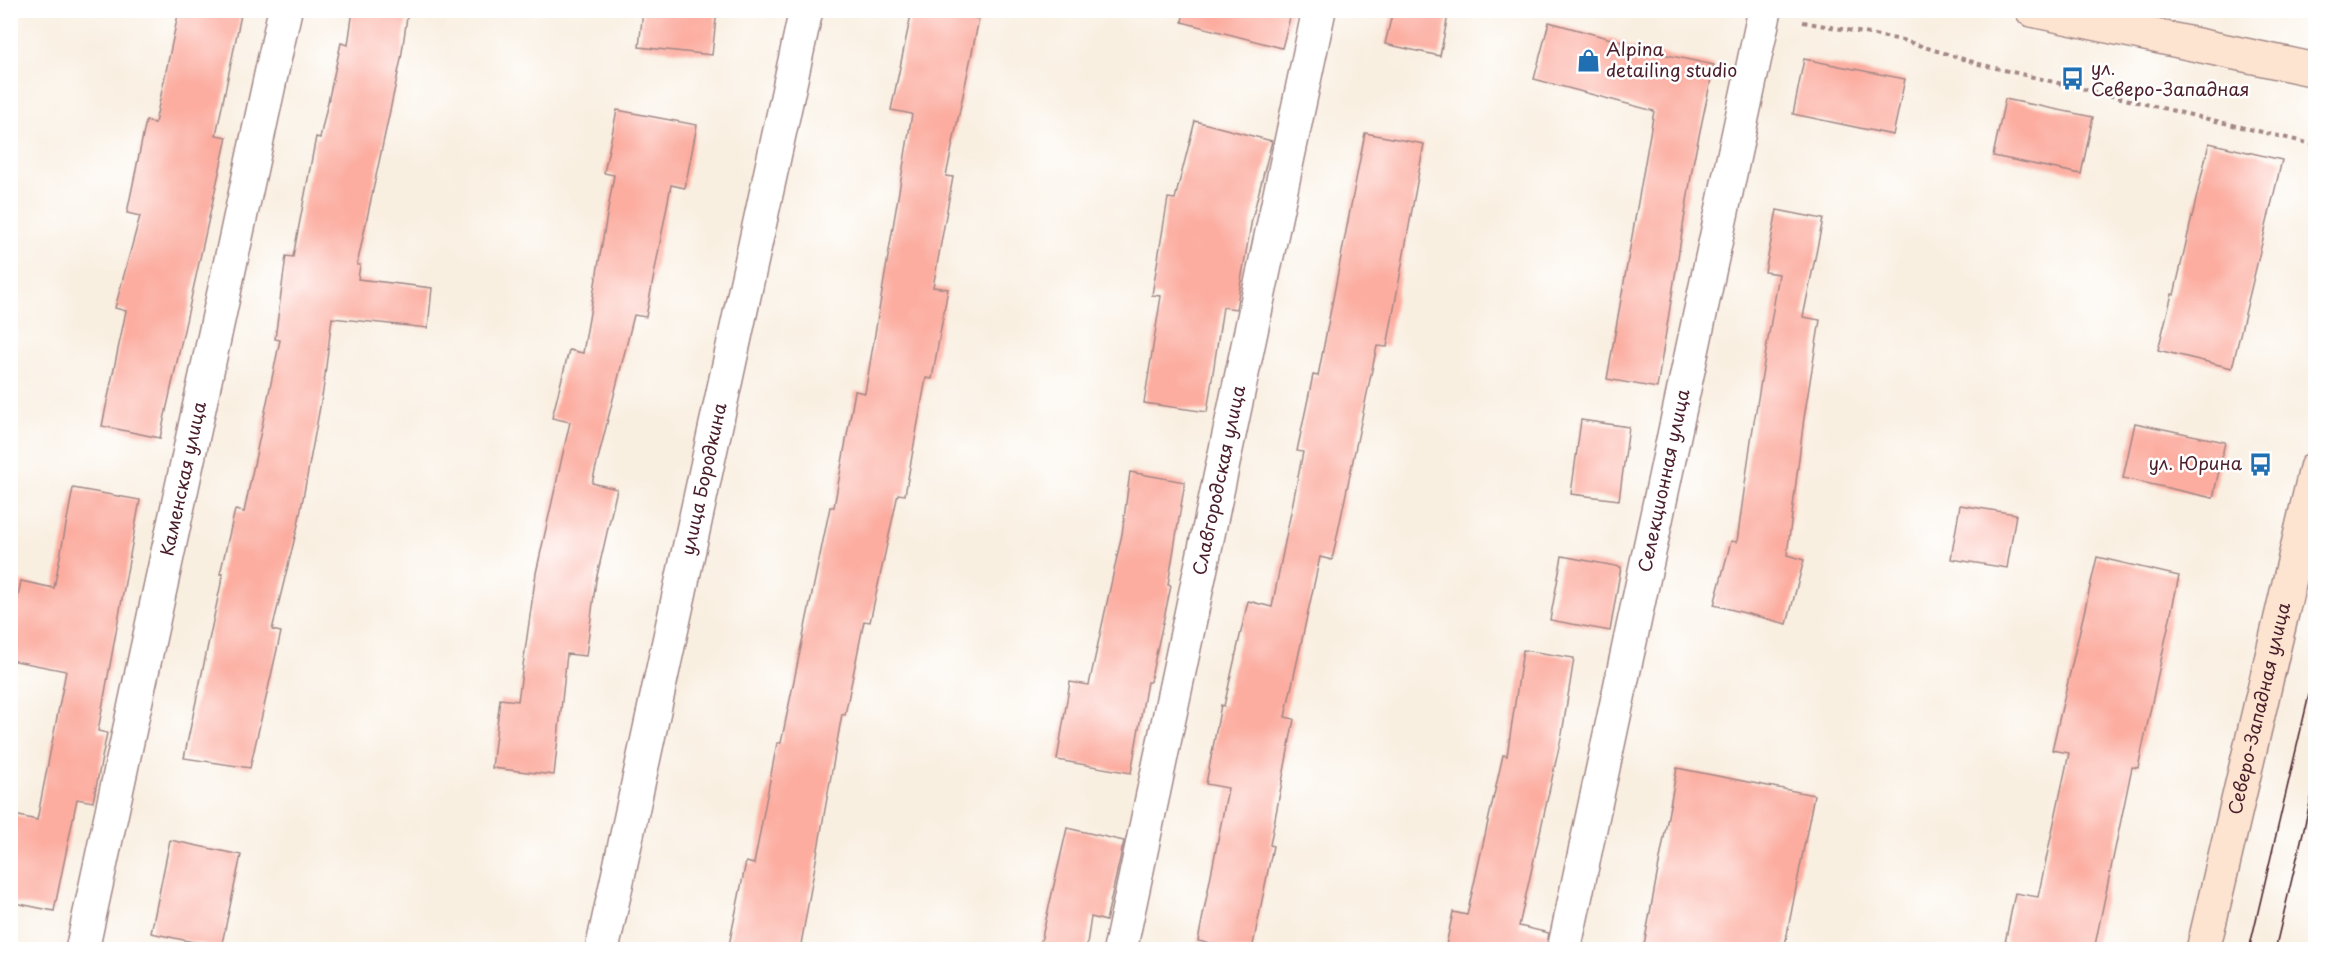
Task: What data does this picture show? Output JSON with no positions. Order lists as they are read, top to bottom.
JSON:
{
  "streets": {
    "main road": ["Северо-Западная улица"],
    "street": [
      "Каменская улица",
      "улица Бородкина",
      "Славгородская улица",
      "Селекционная улица"
    ]
  },
  "places": {
    "shop": ["Alpina detailing studio"],
    "bus stop": ["ул. Северо-Западная", "ул. Юрина"]
  }
}
